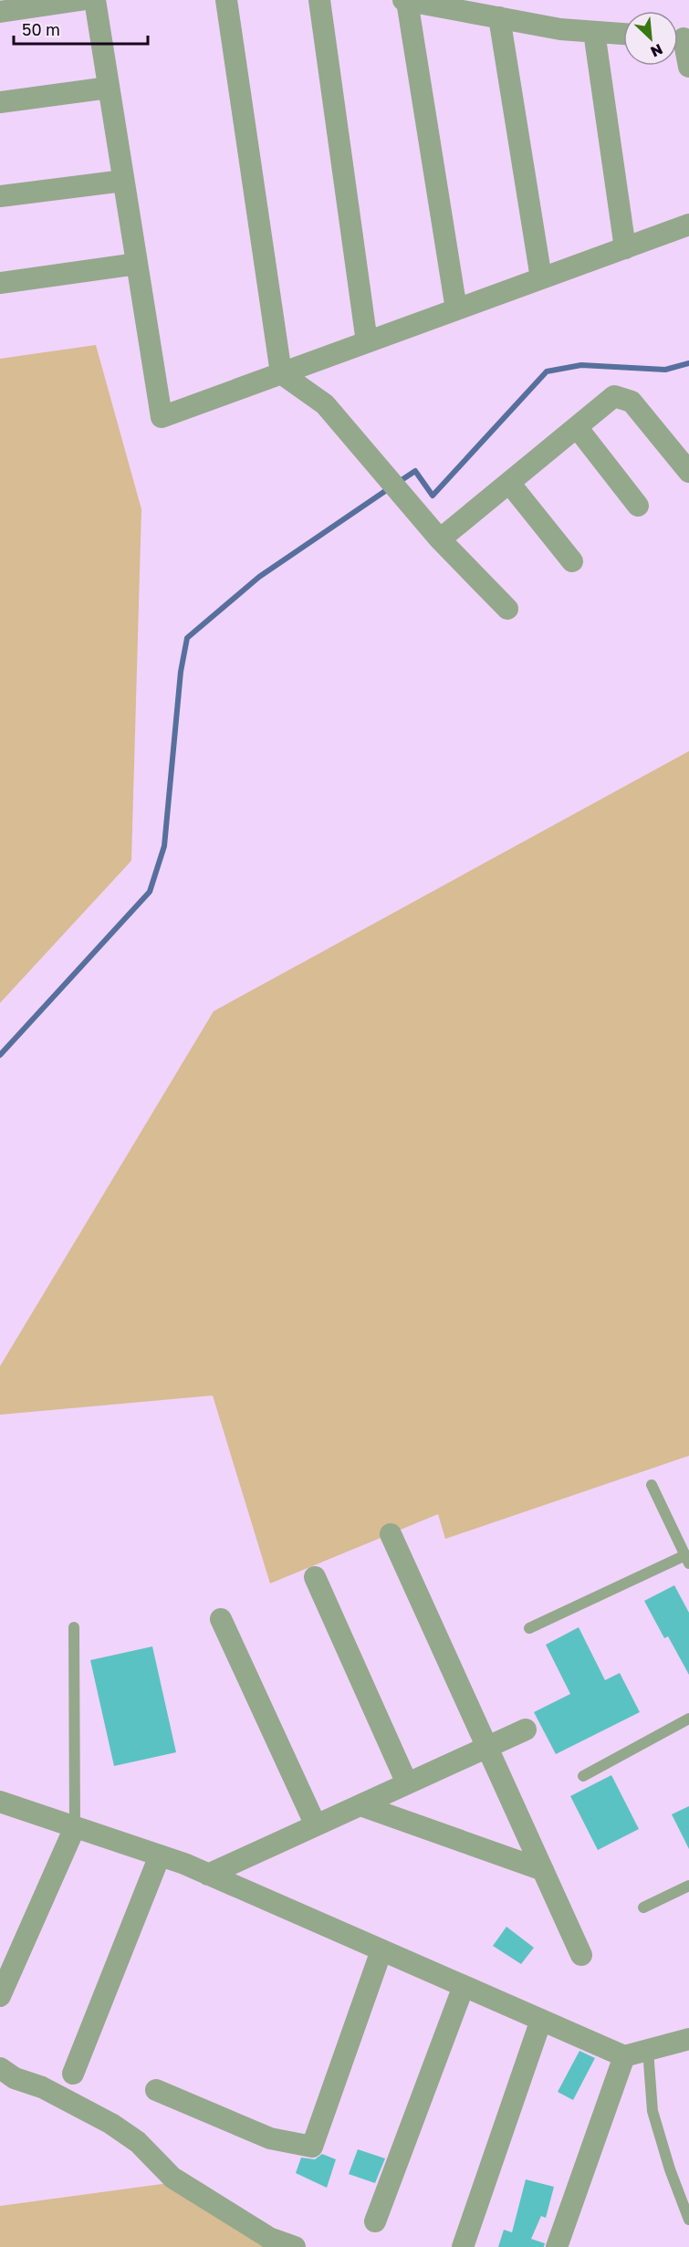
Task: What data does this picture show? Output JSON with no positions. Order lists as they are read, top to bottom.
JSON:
{
  "scale_bar": "50 m",
  "north": "bottom right"
}
